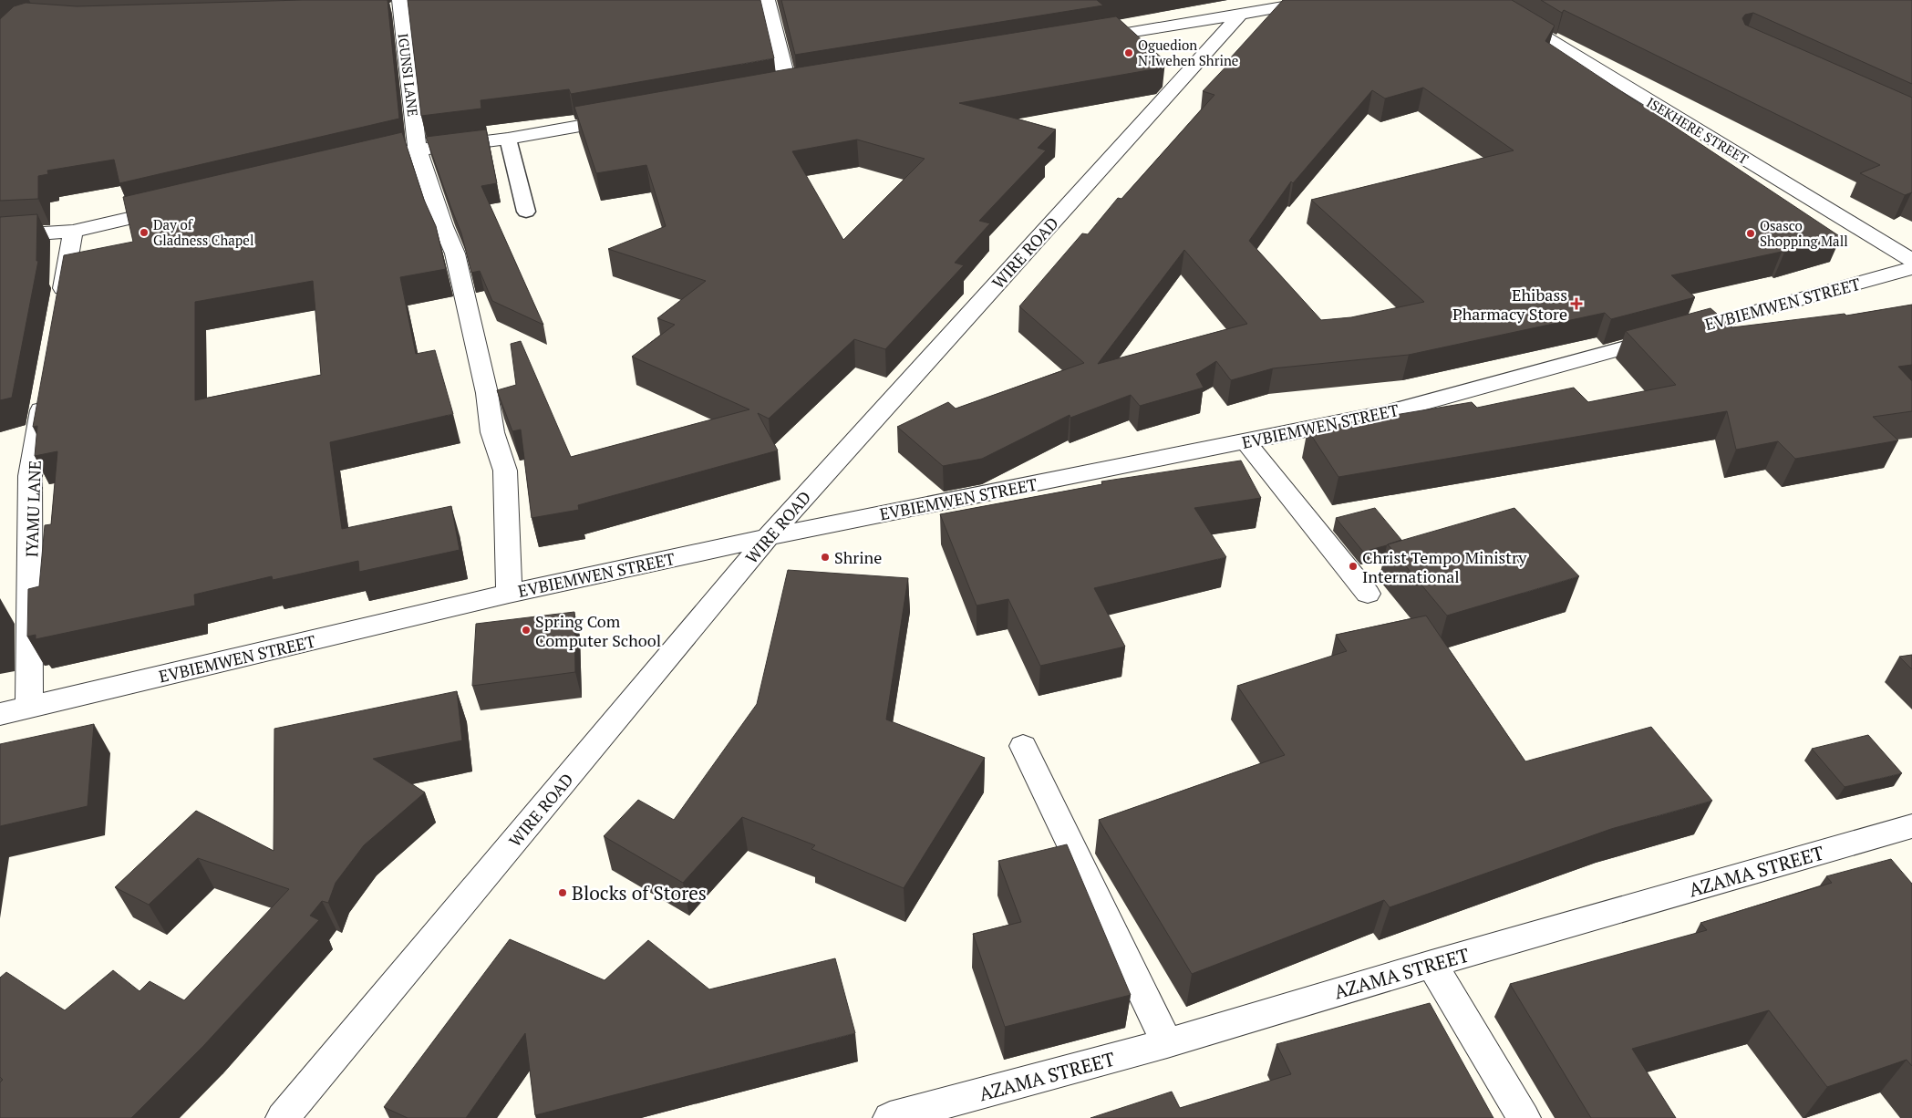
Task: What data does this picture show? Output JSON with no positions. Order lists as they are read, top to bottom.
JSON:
{
  "streets": {
    "street": [
      "IGUNSI LANE",
      "ISEKHERE STREET",
      "WIRE ROAD",
      "EVBIEMWEN STREET",
      "IYAMU LANE",
      "AZAMA STREET"
    ]
  },
  "crossings": [
    ["IGUNSI LANE", "EVBIEMWEN STREET"],
    ["WIRE ROAD", "EVBIEMWEN STREET"],
    ["EVBIEMWEN STREET", "IYAMU LANE"]
  ],
  "places": {
    "other": [
      "Oguedion N'Iwehen Shrine",
      "Day of Gladness Chapel",
      "Osasco Shopping Mall",
      "Shrine",
      "Christ Tempo Ministry International",
      "Spring Com Computer School",
      "Blocks of Stores"
    ],
    "health": ["Ehibass Pharmacy Store"]
  }
}
